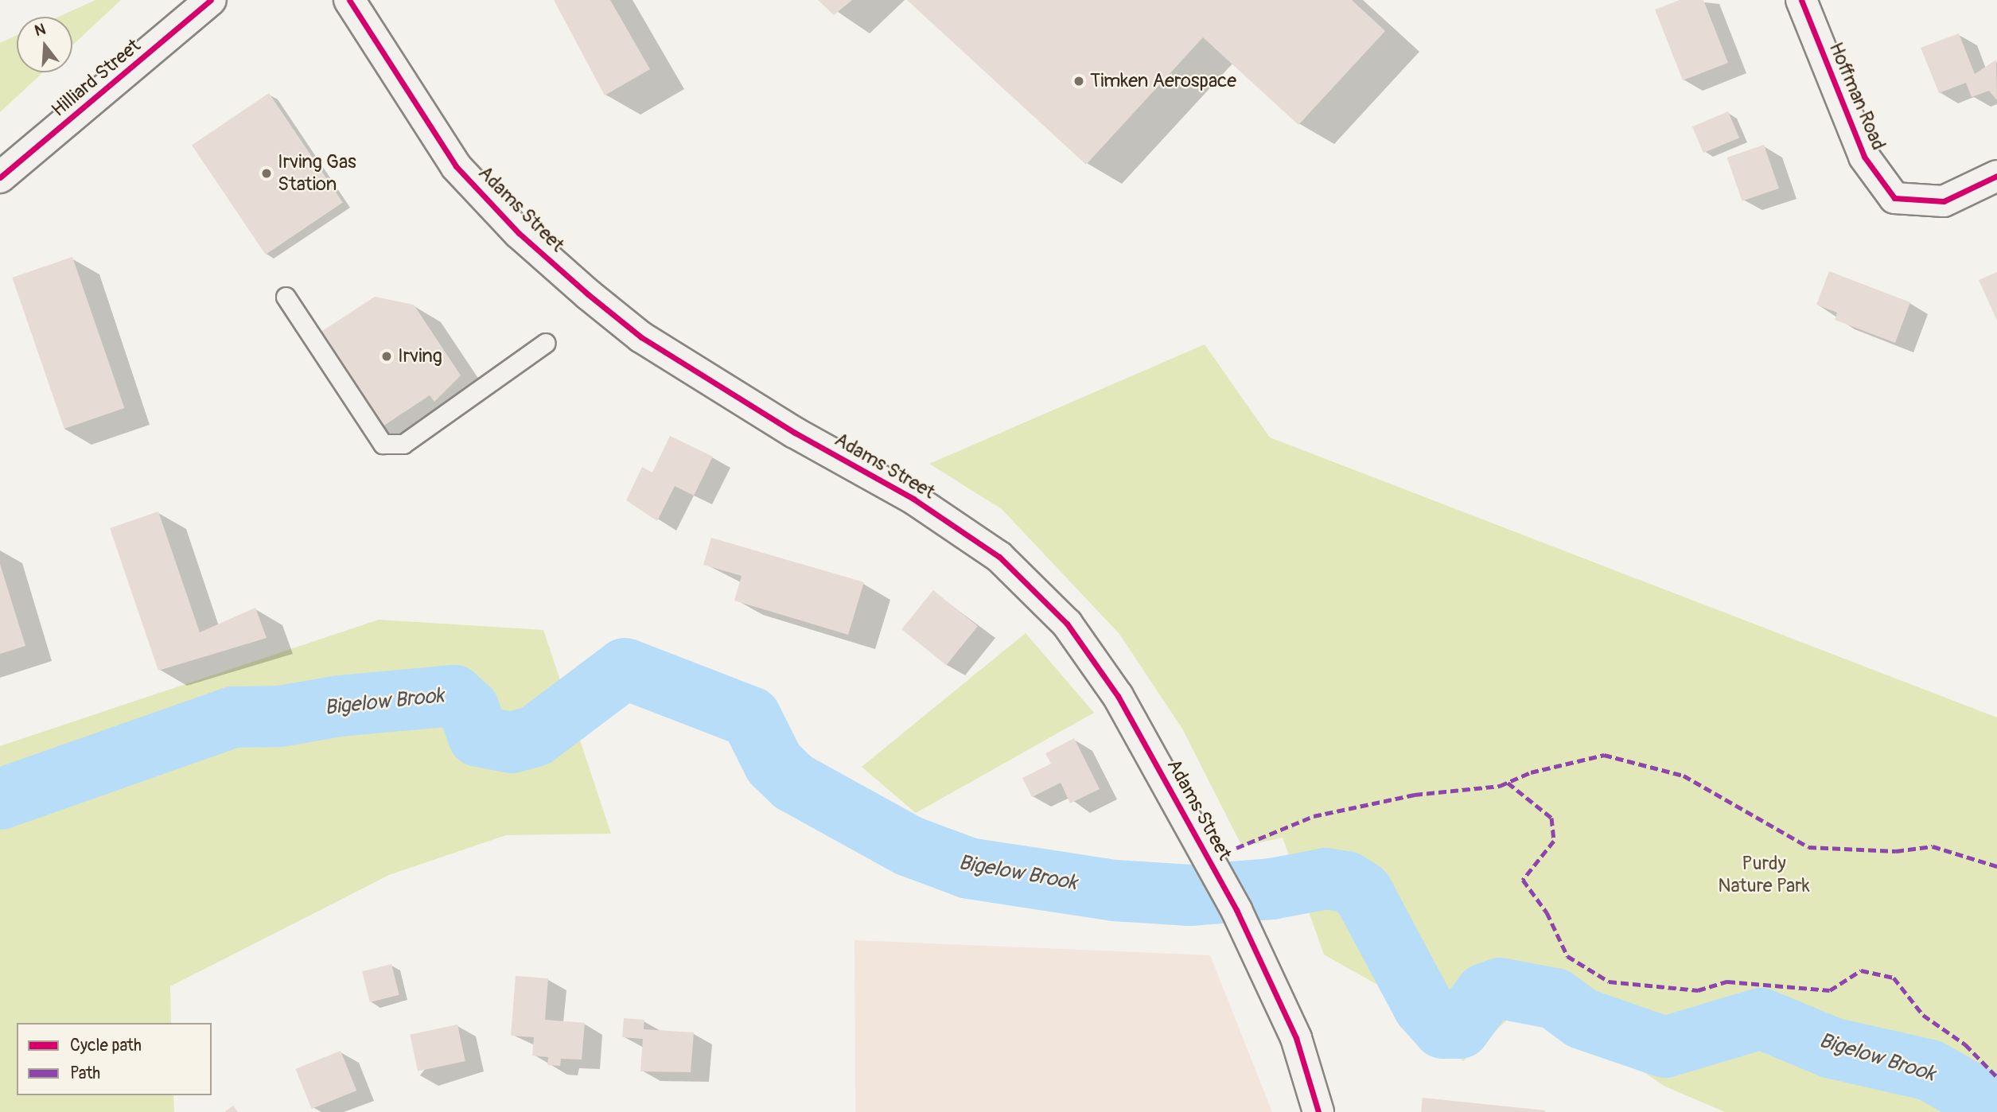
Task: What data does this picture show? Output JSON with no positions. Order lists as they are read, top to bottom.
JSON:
{
  "streets": {
    "main road": ["Hilliard Street", "Hoffman Road", "Adams Street"]
  },
  "water": ["Bigelow Brook"],
  "parks": ["Purdy Nature Park"],
  "places": ["Timken Aerospace", "Irving Gas Station", "Irving"],
  "legend": ["Cycle path", "Path"],
  "north": "top"
}
